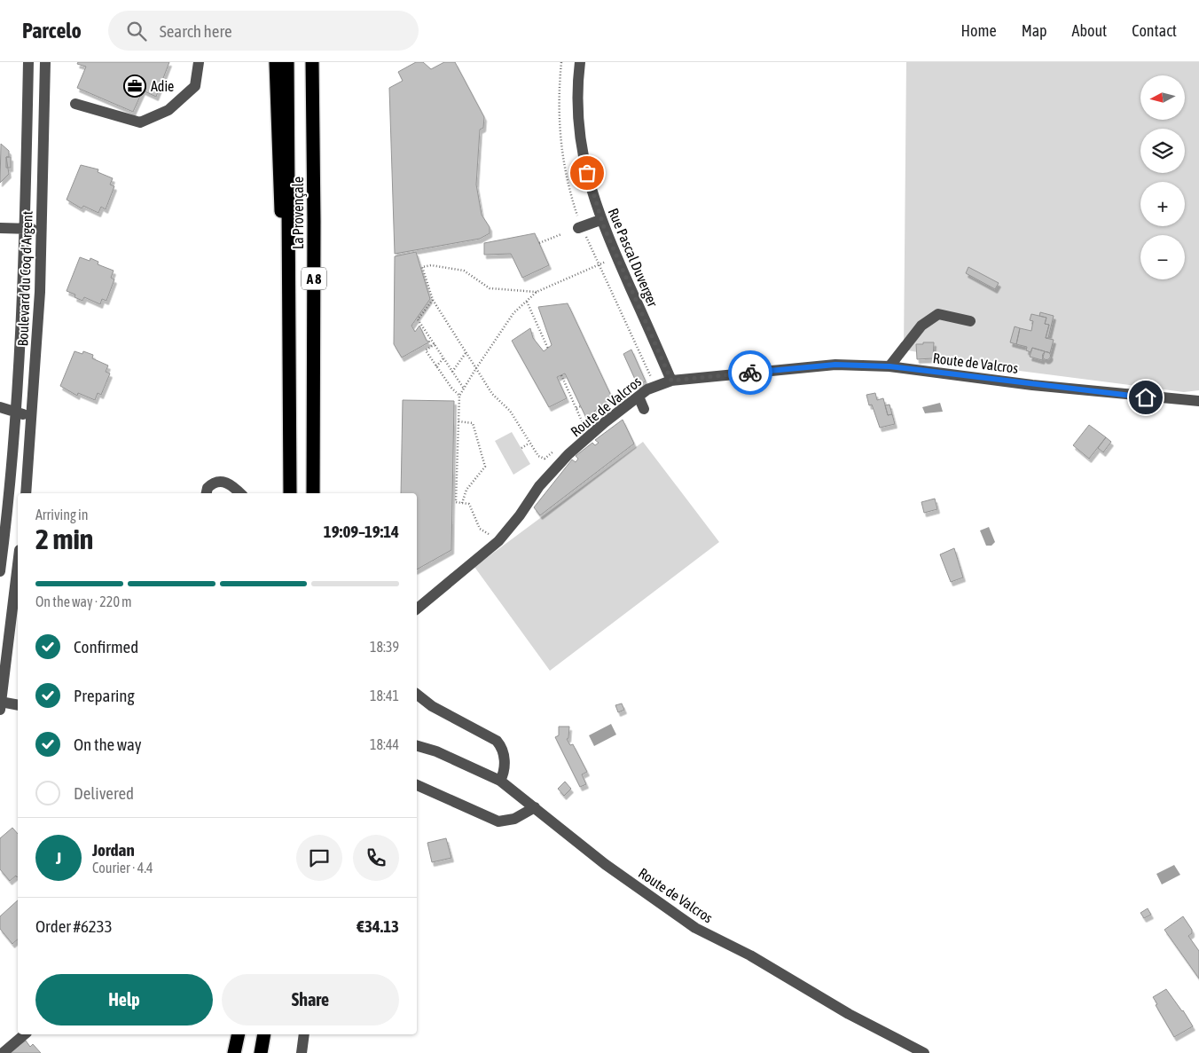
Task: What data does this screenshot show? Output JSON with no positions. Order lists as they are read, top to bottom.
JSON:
{
  "streets": {
    "highway": ["La Provençale", "A 8"],
    "street": ["Rue Pascal Duverger", "Boulevard du Coq d'Argent", "Route de Valcros"]
  },
  "crossings": [
    ["Rue Pascal Duverger", "Route de Valcros"]
  ],
  "places": {
    "office": ["Adie"]
  },
  "north": "left",
  "page": {
    "header": "Parcelo",
    "search": "Search here",
    "nav": [
      "Home",
      "Map",
      "About",
      "Contact"
    ],
    "map_buttons": ["+", "−"],
    "heading": ["2 min", "Arriving in", "19:09–19:14"],
    "panel": [
      "Jordan",
      "Courier · 4.4",
      "Order #6233",
      "€34.13"
    ],
    "bar": "On the way · 220 m",
    "list": [
      ["Confirmed", "18:39"],
      ["Preparing", "18:41"],
      ["On the way", "18:44"],
      "Delivered"
    ],
    "round": "J",
    "buttons": ["Help", "Share"]
  }
}
